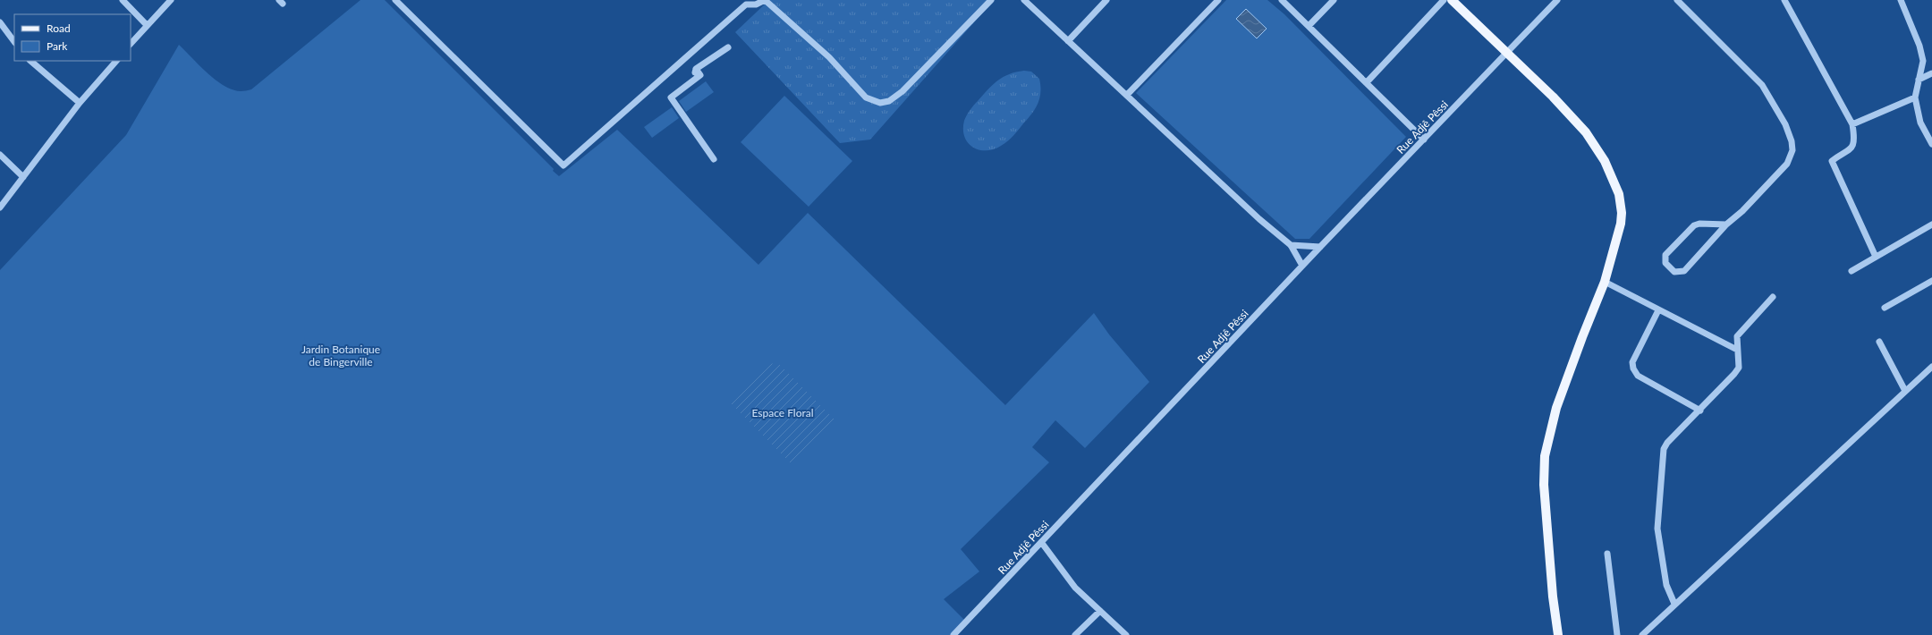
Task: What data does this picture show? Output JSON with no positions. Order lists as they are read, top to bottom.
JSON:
{
  "streets": {
    "street": ["Rue Adjê Pêssi"]
  },
  "parks": ["Jardin Botanique de Bingerville", "Espace Floral"],
  "legend": ["Road", "Park"]
}
